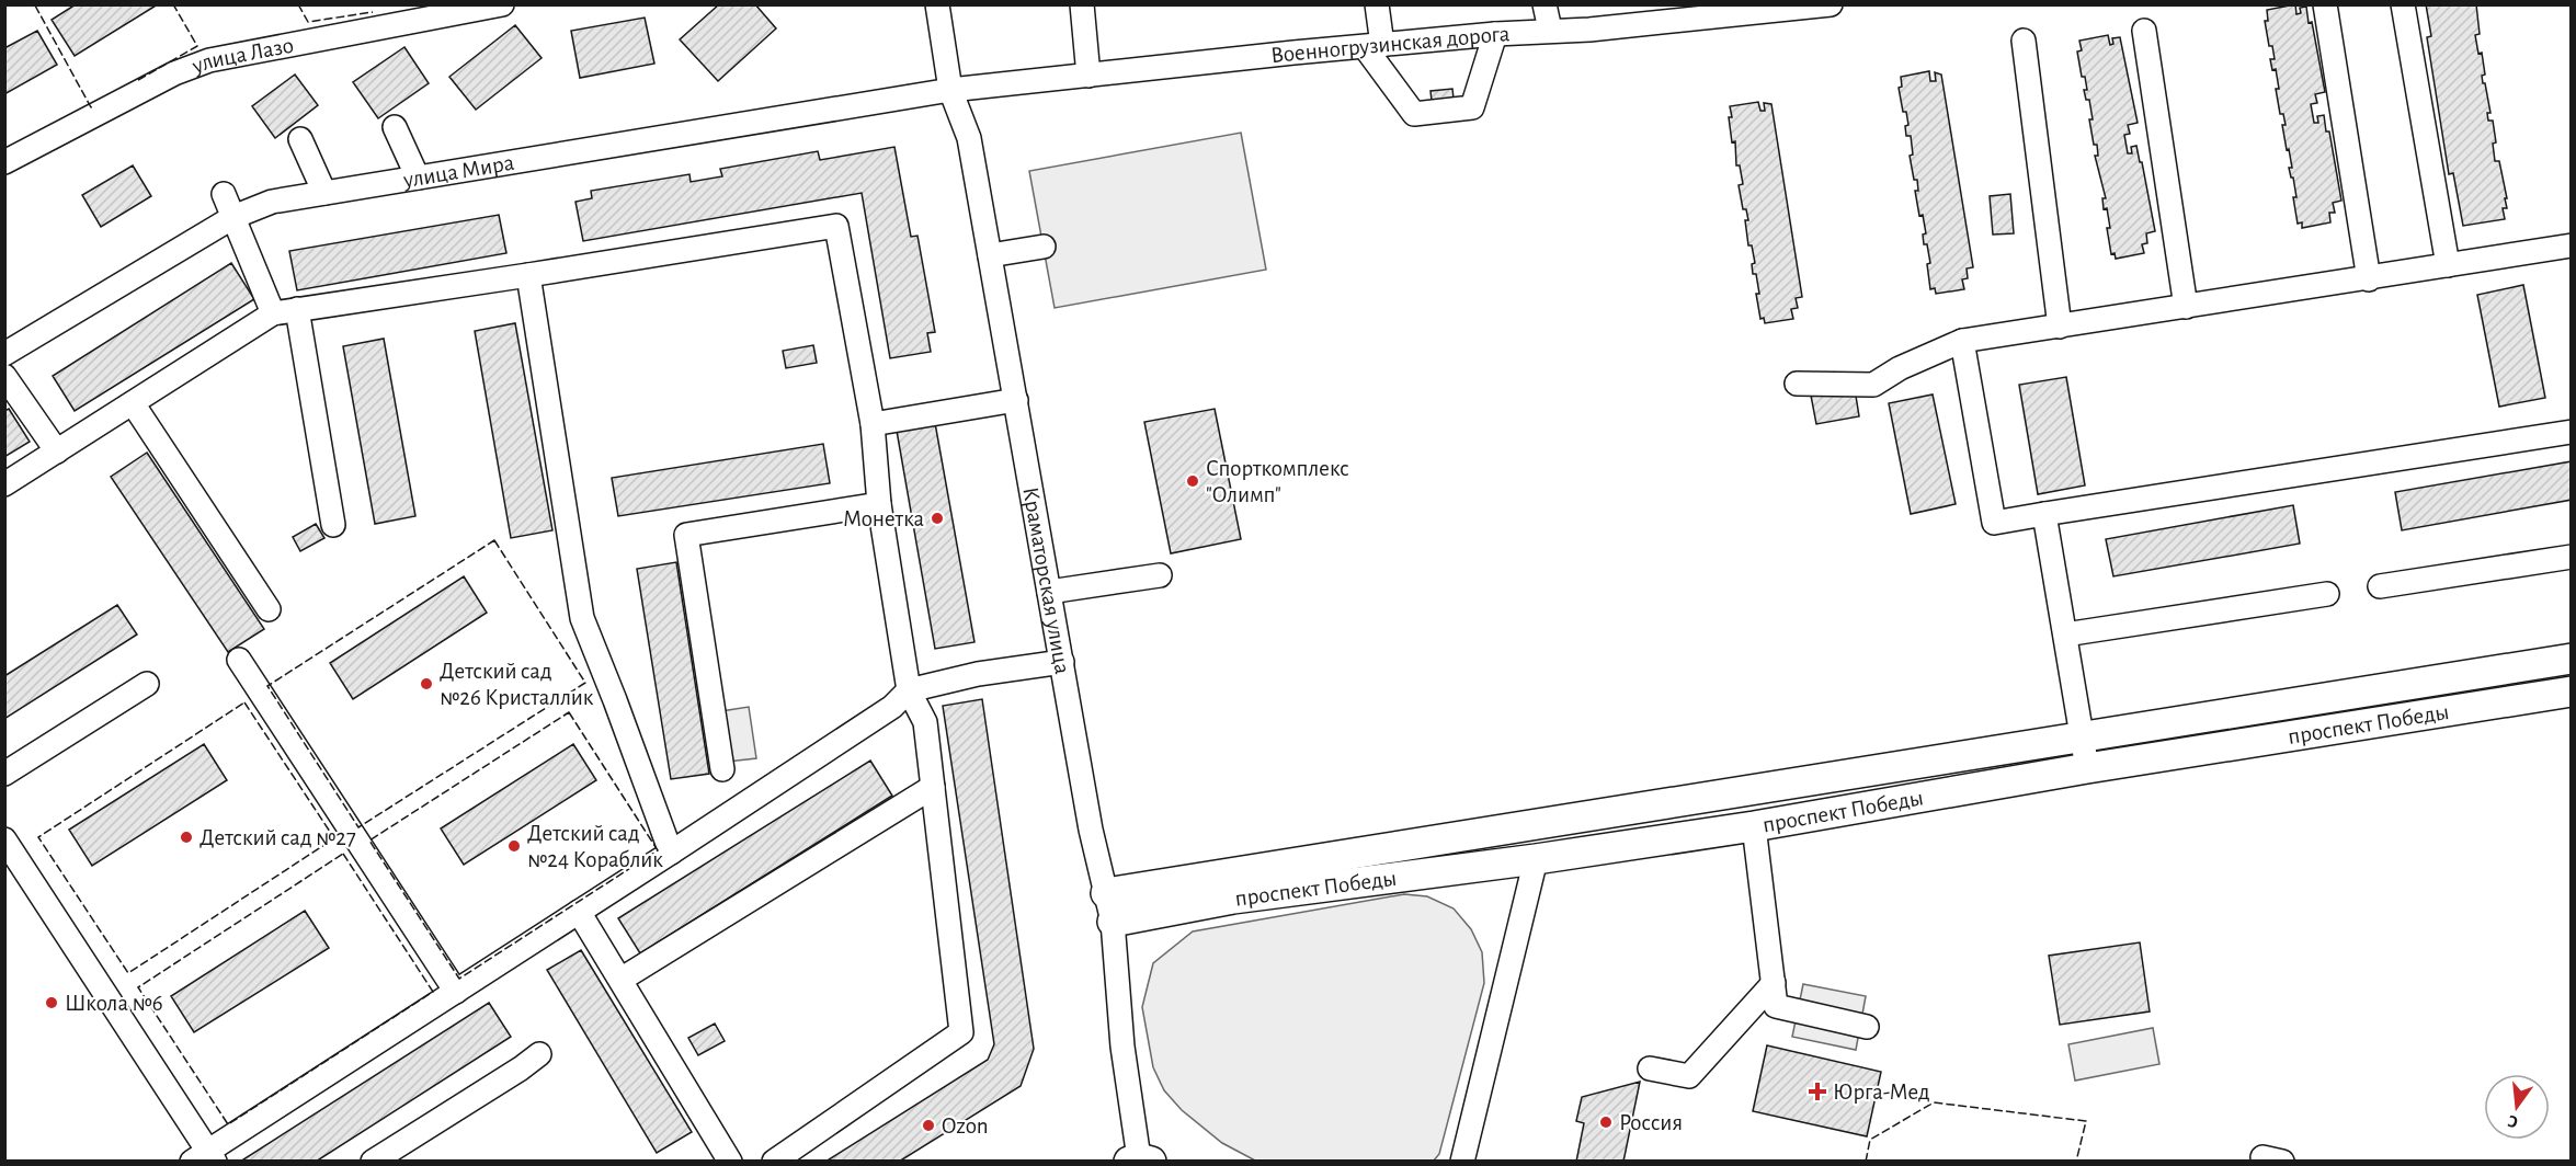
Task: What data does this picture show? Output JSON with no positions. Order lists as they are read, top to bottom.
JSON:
{
  "streets": {
    "main road": ["проспект Победы"],
    "street": [
      "Военногрузинская дорога",
      "улица Лазо",
      "улица Мира",
      "Краматорская улица"
    ]
  },
  "crossings": [
    ["Военногрузинская дорога", "улица Мира"],
    ["Военногрузинская дорога", "Краматорская улица"],
    ["улица Мира", "Краматорская улица"],
    ["Краматорская улица", "проспект Победы"]
  ],
  "places": {
    "other": [
      "Спорткомплекс \"Олимп\"",
      "Монетка",
      "Детский сад №26 Кристаллик",
      "Детский сад №27",
      "Детский сад №24 Кораблик",
      "Школа №6",
      "Россия",
      "Ozon"
    ],
    "health": ["Юрга-Мед"]
  },
  "north": "bottom"
}
